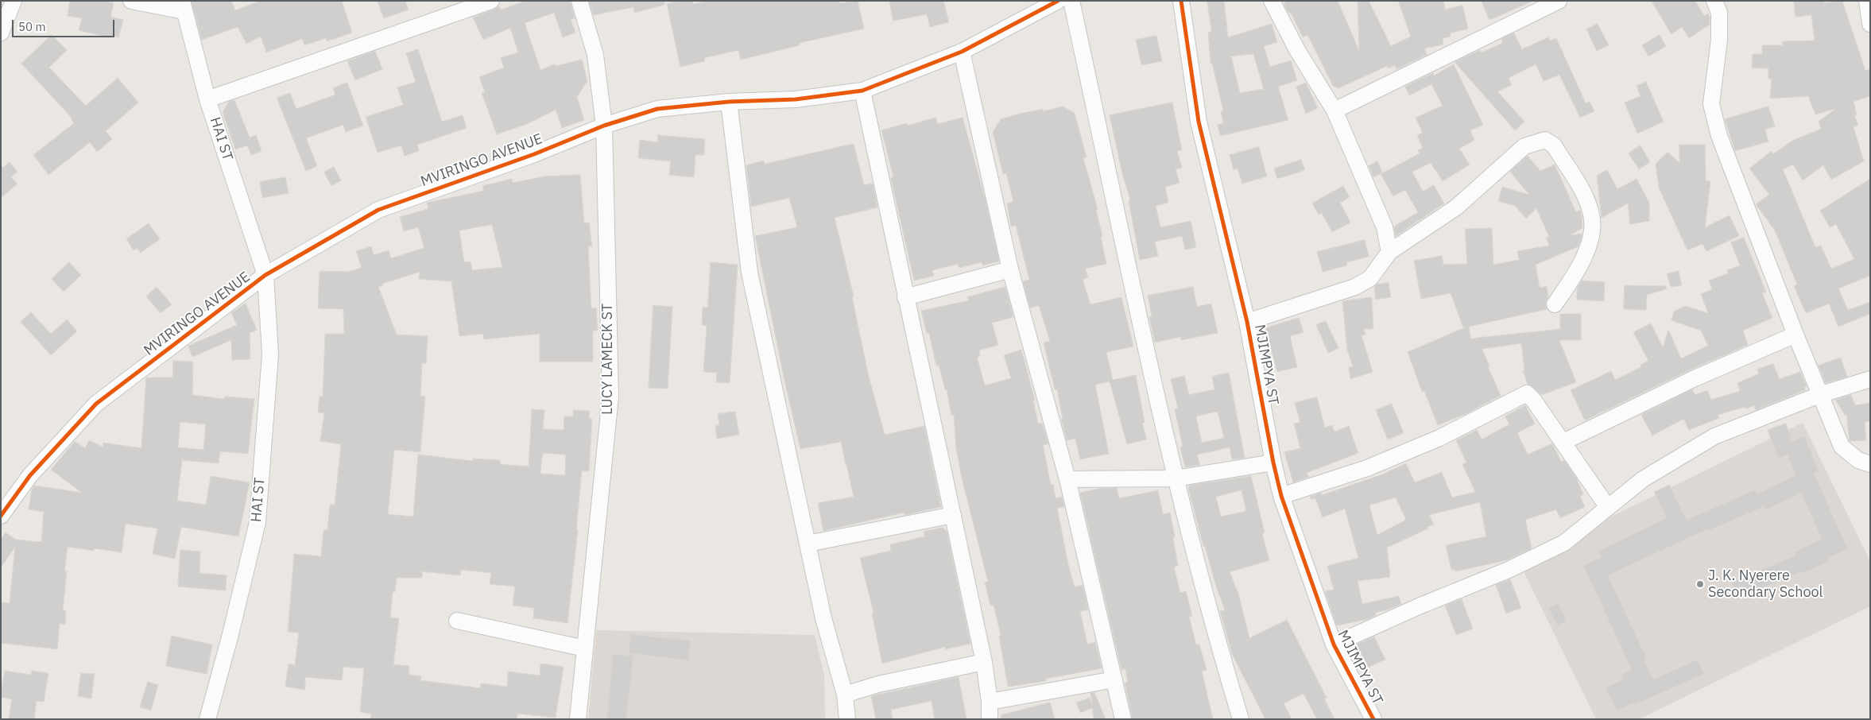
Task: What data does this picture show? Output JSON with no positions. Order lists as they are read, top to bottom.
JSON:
{
  "streets": {
    "street": [
      "HAI ST",
      "MVIRINGO AVENUE",
      "LUCY LAMECK ST",
      "MJIMPYA ST"
    ]
  },
  "crossings": [
    ["HAI ST", "MVIRINGO AVENUE"],
    ["MVIRINGO AVENUE", "LUCY LAMECK ST"]
  ],
  "places": ["J. K. Nyerere Secondary School"],
  "scale_bar": "50 m"
}
